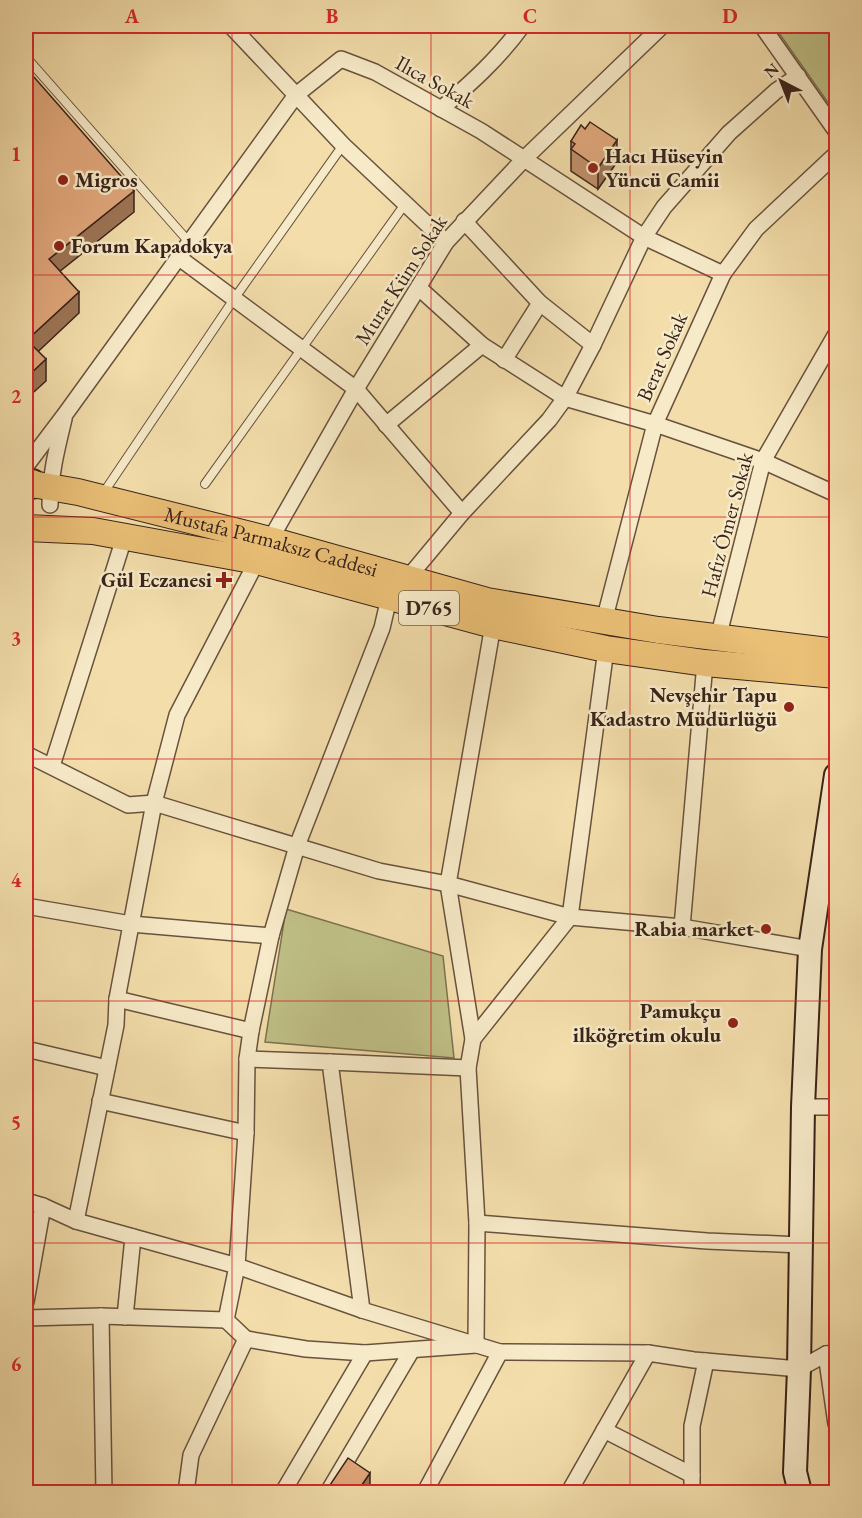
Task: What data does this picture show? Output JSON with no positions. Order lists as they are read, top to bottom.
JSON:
{
  "streets": {
    "main road": ["Mustafa Parmaksız Caddesi", "D765"],
    "street": [
      "Ilıca Sokak",
      "Murat Küm Sokak",
      "Berat Sokak",
      "Hafız Ömer Sokak"
    ]
  },
  "crossings": [
    ["Ilıca Sokak", "Murat Küm Sokak"],
    ["Ilıca Sokak", "Berat Sokak"],
    ["Murat Küm Sokak", "Mustafa Parmaksız Caddesi"],
    ["Berat Sokak", "Mustafa Parmaksız Caddesi"],
    ["Hafız Ömer Sokak", "Mustafa Parmaksız Caddesi"]
  ],
  "places": {
    "other": [
      "Hacı Hüseyin Yüncü Camii",
      "Migros",
      "Forum Kapadokya",
      "Nevşehir Tapu Kadastro Müdürlüğü",
      "Rabia market",
      "Pamukçu ilköğretim okulu"
    ],
    "health": ["Gül Eczanesi"]
  },
  "north": "top left",
  "grid": {
    "columns": [
      "A",
      "B",
      "C",
      "D"
    ],
    "rows": [
      "1",
      "2",
      "3",
      "4",
      "5",
      "6"
    ]
  }
}
